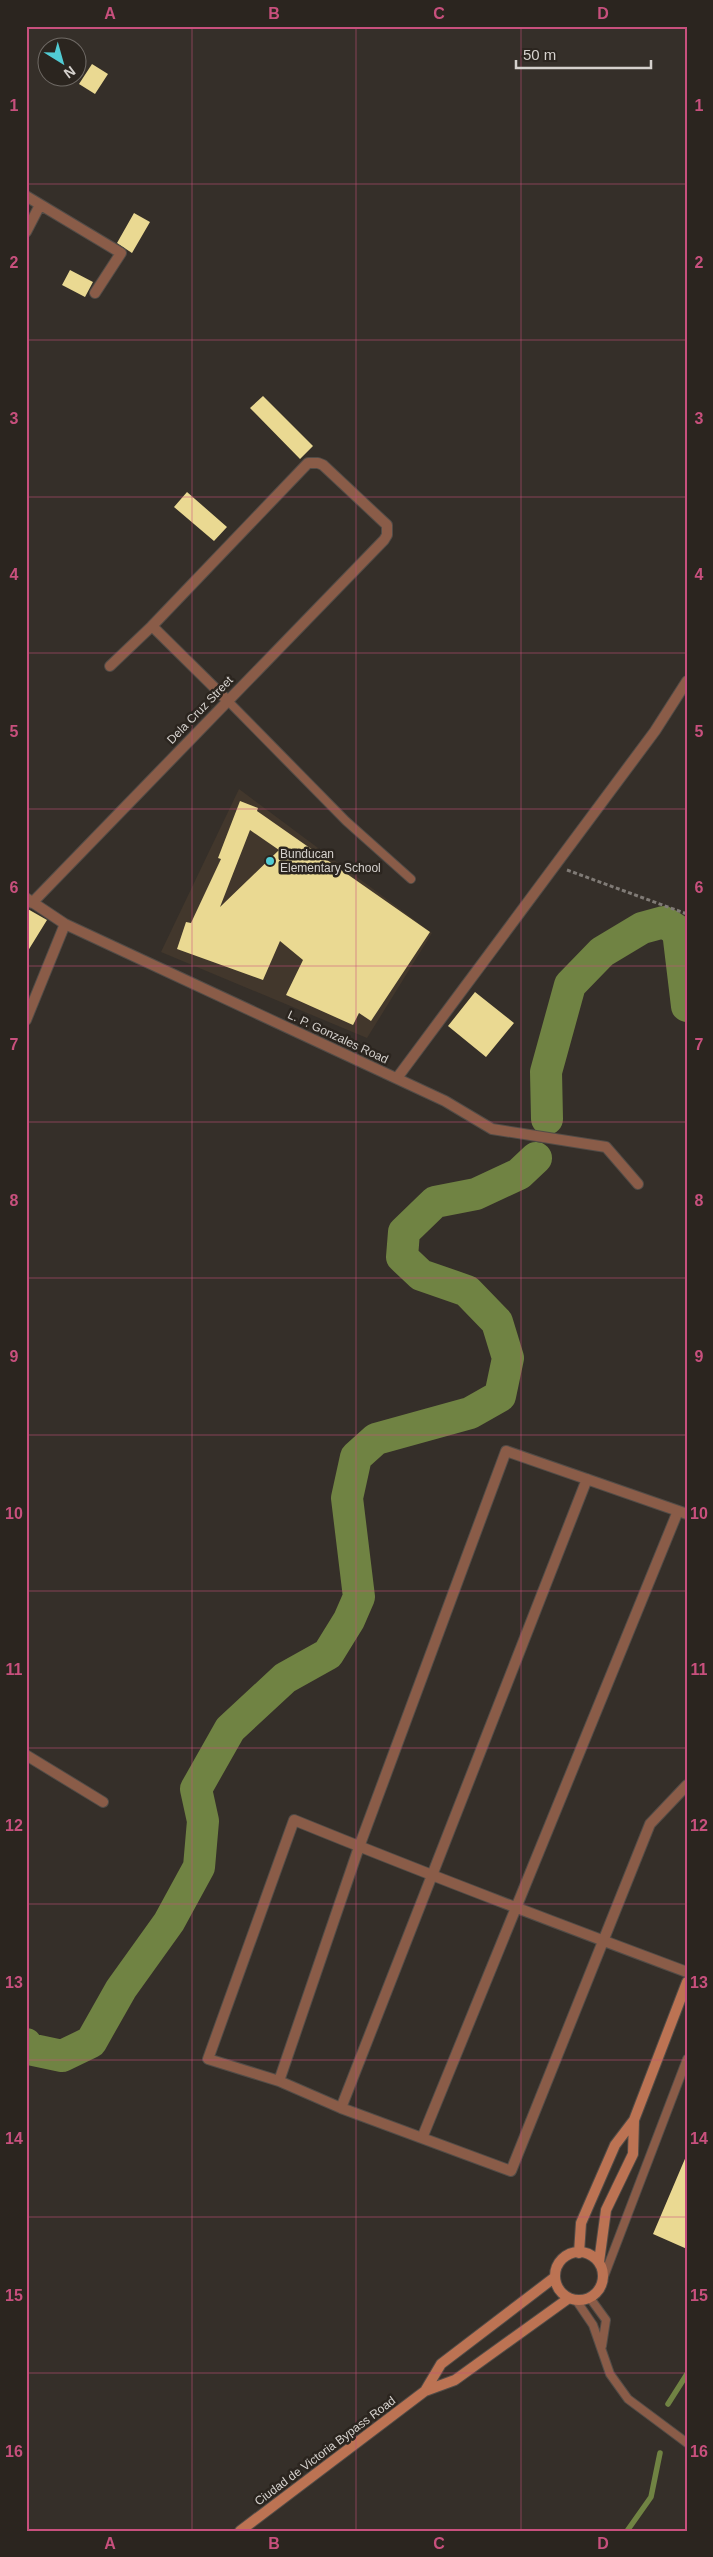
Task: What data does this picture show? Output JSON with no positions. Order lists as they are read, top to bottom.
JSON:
{
  "streets": {
    "main road": ["Ciudad de Victoria Bypass Road"],
    "street": ["Dela Cruz Street", "L. P. Gonzales Road"]
  },
  "crossings": [
    ["Dela Cruz Street", "L. P. Gonzales Road"]
  ],
  "places": ["Bunducan Elementary School"],
  "scale_bar": "50 m",
  "north": "bottom right",
  "grid": {
    "columns": [
      "A",
      "B",
      "C",
      "D"
    ],
    "rows": [
      "1",
      "2",
      "3",
      "4",
      "5",
      "6",
      "7",
      "8",
      "9",
      "10",
      "11",
      "12",
      "13",
      "14",
      "15",
      "16"
    ]
  }
}
